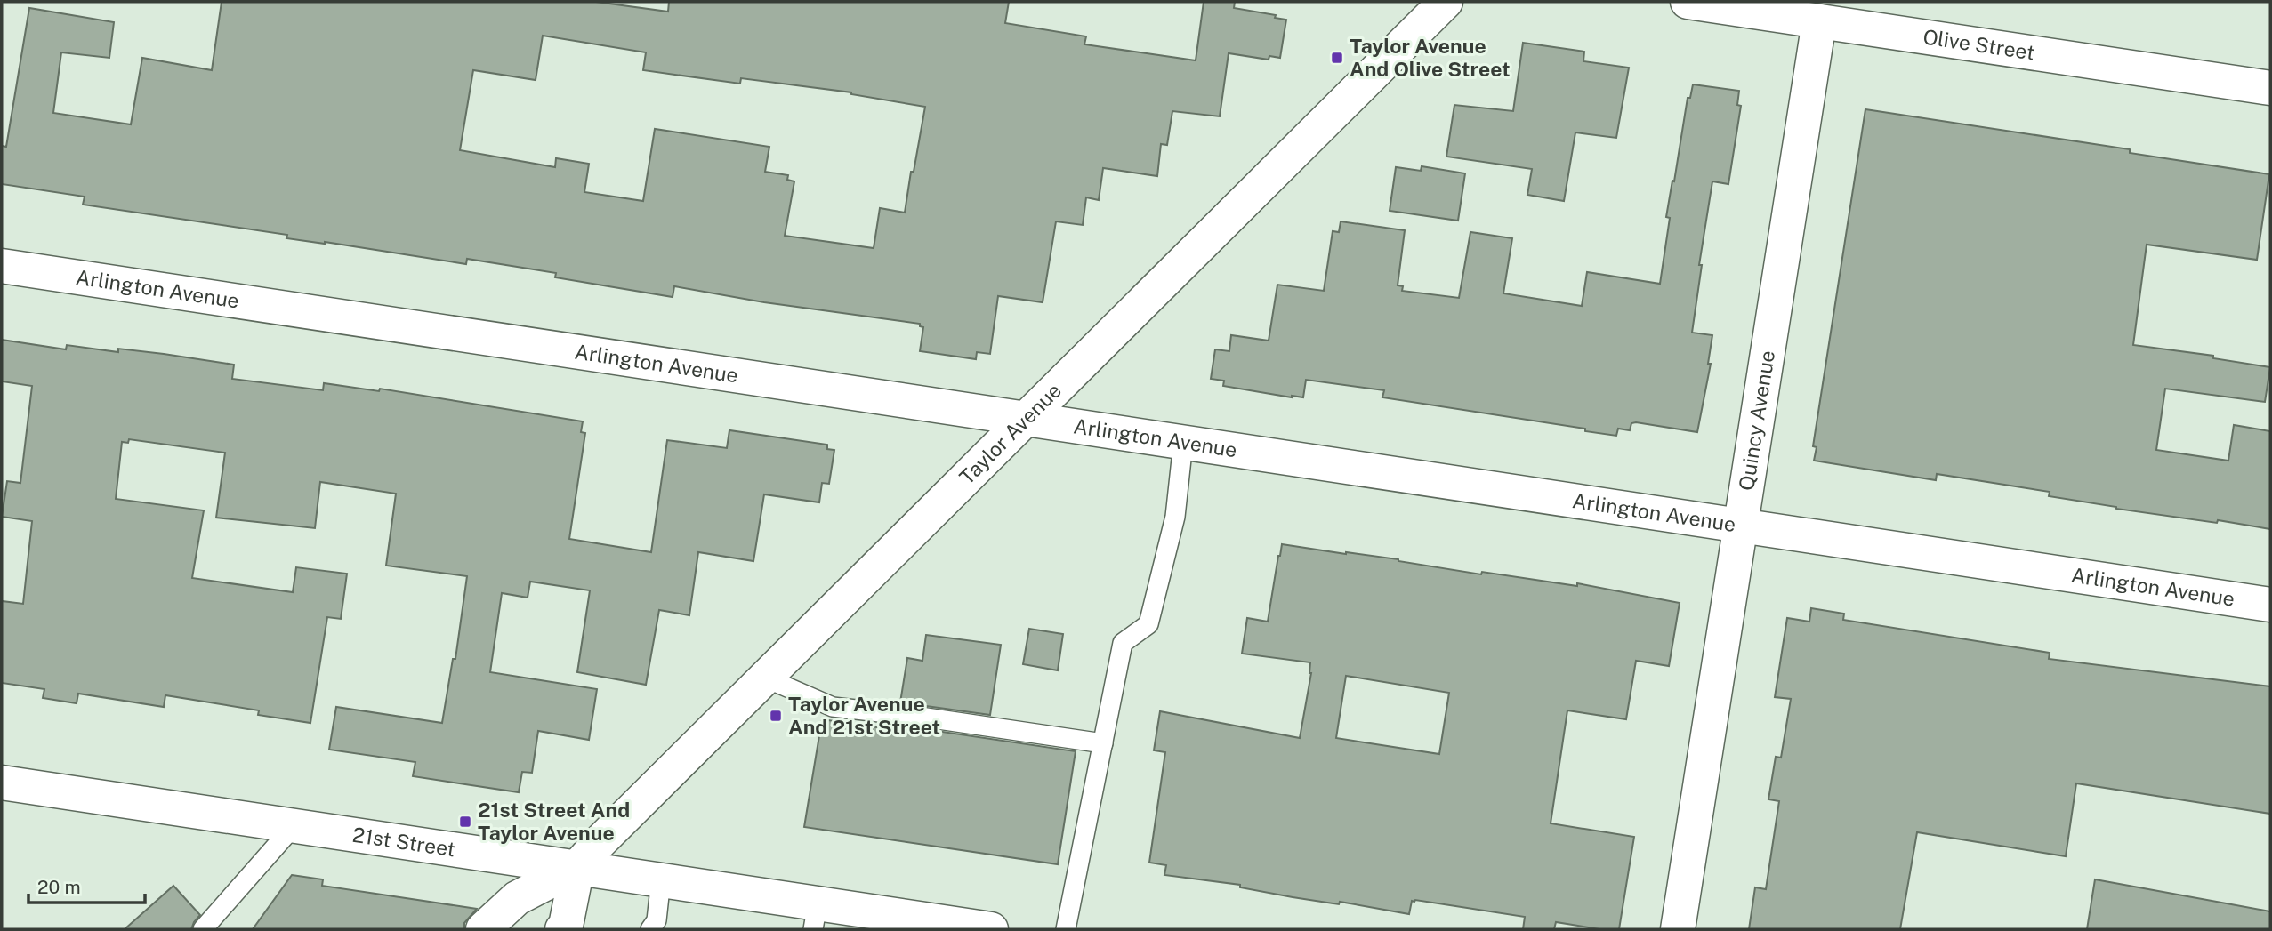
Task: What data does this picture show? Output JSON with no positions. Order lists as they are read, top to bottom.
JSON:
{
  "streets": {
    "street": [
      "Olive Street",
      "Arlington Avenue",
      "Quincy Avenue",
      "Taylor Avenue",
      "21st Street"
    ]
  },
  "crossings": [
    ["Olive Street", "Quincy Avenue"],
    ["Arlington Avenue", "Quincy Avenue"],
    ["Arlington Avenue", "Taylor Avenue"],
    ["Taylor Avenue", "21st Street"]
  ],
  "places": {
    "transit": ["Taylor Avenue And Olive Street", "Taylor Avenue And 21st Street", "21st Street And Taylor Avenue"]
  },
  "scale_bar": "20 m"
}
